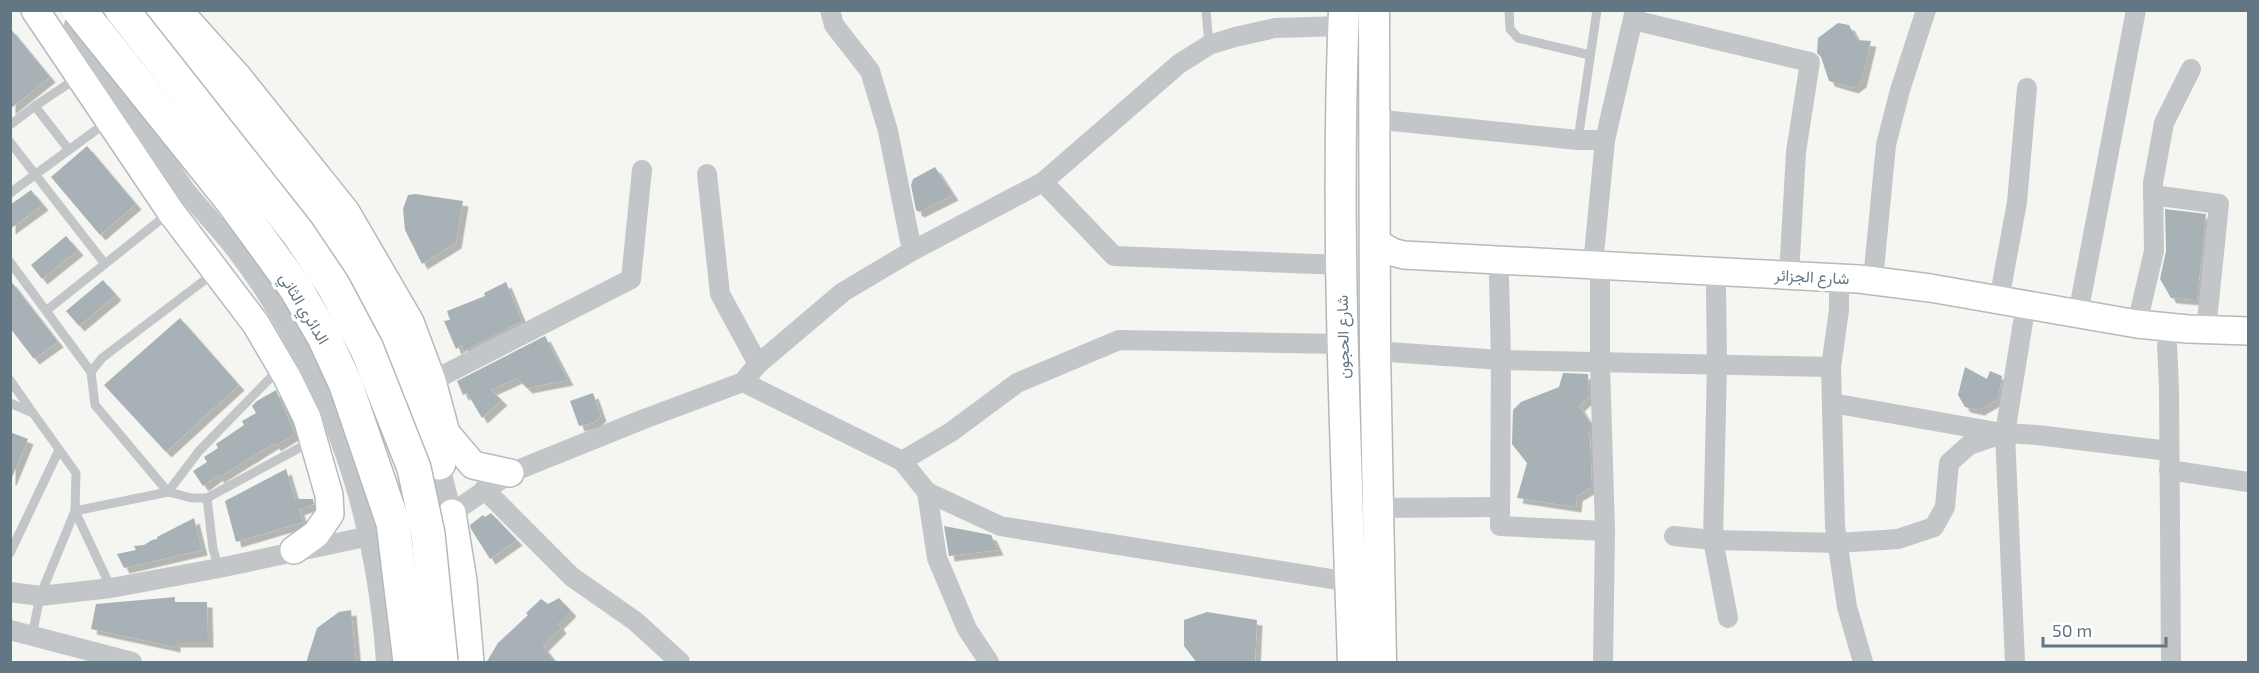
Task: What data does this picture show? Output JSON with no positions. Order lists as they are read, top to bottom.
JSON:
{
  "streets": {
    "highway": ["الدائري الثاني"],
    "main road": ["شارع الحجون"],
    "street": ["شارع الجزائر"]
  },
  "crossings": [
    ["شارع الجزائر", "شارع الحجون"]
  ],
  "scale_bar": "50 m"
}
